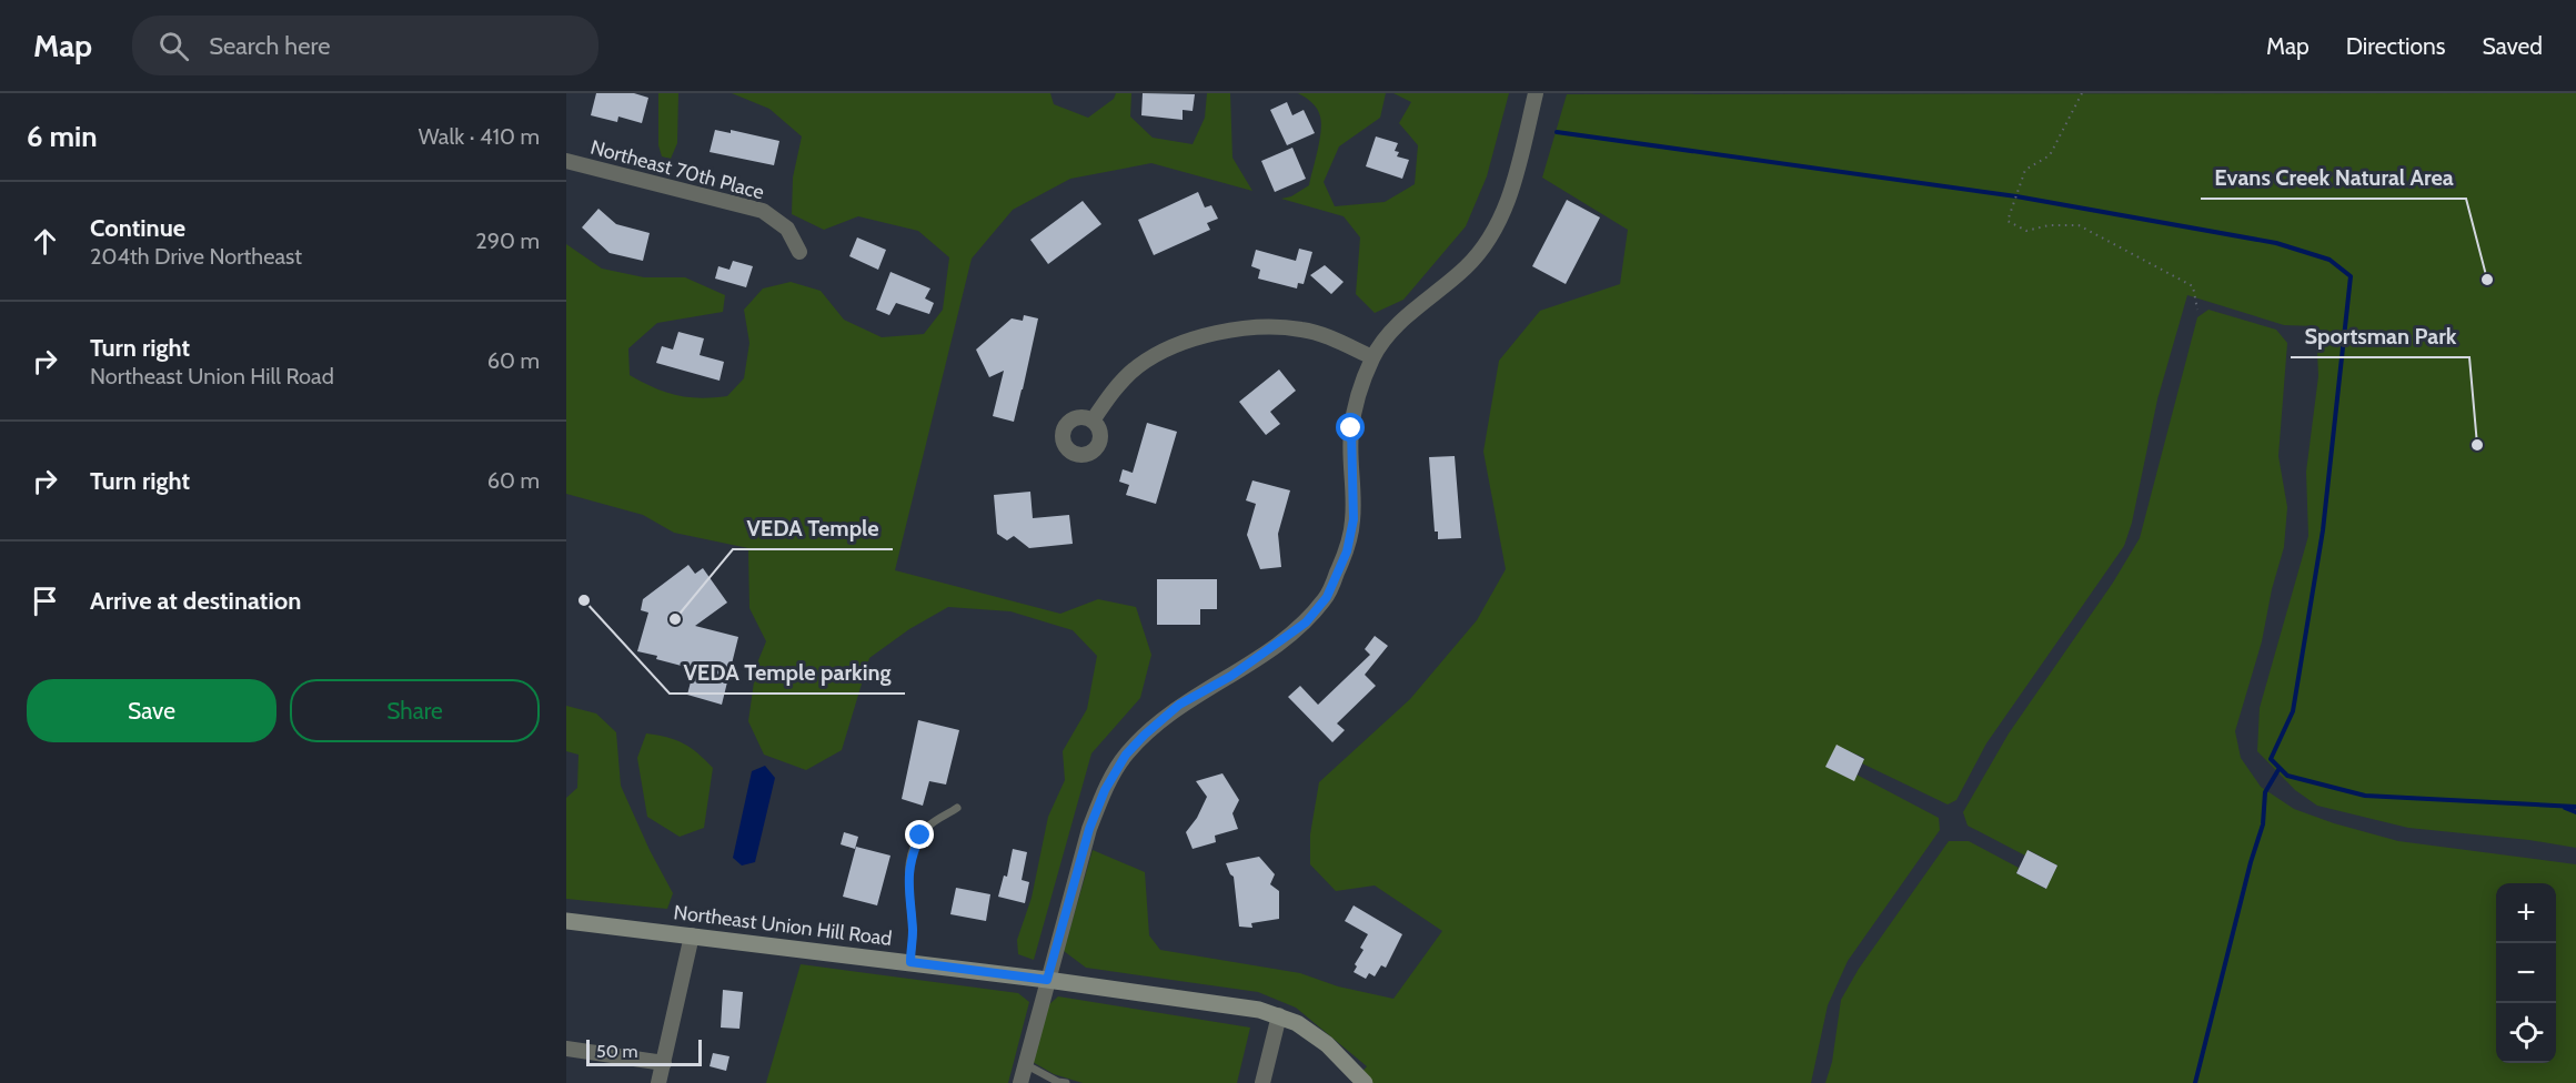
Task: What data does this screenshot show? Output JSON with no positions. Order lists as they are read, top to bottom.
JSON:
{
  "streets": {
    "street": ["Northeast 70th Place", "Northeast Union Hill Road"]
  },
  "places": [
    "Evans Creek Natural Area",
    "Sportsman Park",
    "VEDA Temple parking",
    "VEDA Temple"
  ],
  "scale_bar": "50 m",
  "page": {
    "header": "Map",
    "search": "Search here",
    "nav": ["Map", "Directions", "Saved"],
    "heading": ["6 min", "Walk · 410 m"],
    "list": [
      ["Continue", "204th Drive Northeast", "290 m"],
      ["Turn right", "Northeast Union Hill Road", "60 m"],
      ["Turn right", "60 m"],
      "Arrive at destination"
    ],
    "buttons": ["Save", "Share"],
    "map_buttons": ["+", "−"],
    "scale": "50 m"
  }
}
